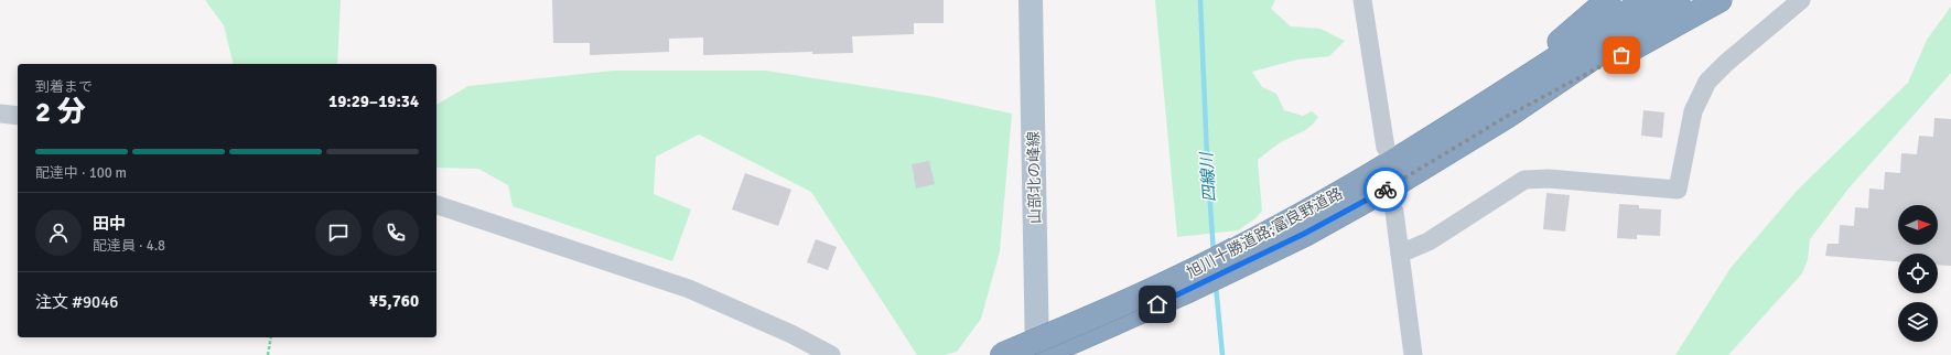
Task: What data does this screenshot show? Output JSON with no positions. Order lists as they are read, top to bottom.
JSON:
{
  "streets": {
    "highway": ["旭川十勝道路;富良野道路"],
    "main road": ["山部北の峰線"]
  },
  "water": ["四線川"],
  "north": "right",
  "page": {
    "heading": ["2 分", "到着まで", "19:29–19:34"],
    "panel": [
      "田中",
      "配達員 · 4.8",
      "注文 #9046",
      "¥5,760"
    ],
    "bar": "配達中 · 100 m"
  }
}
